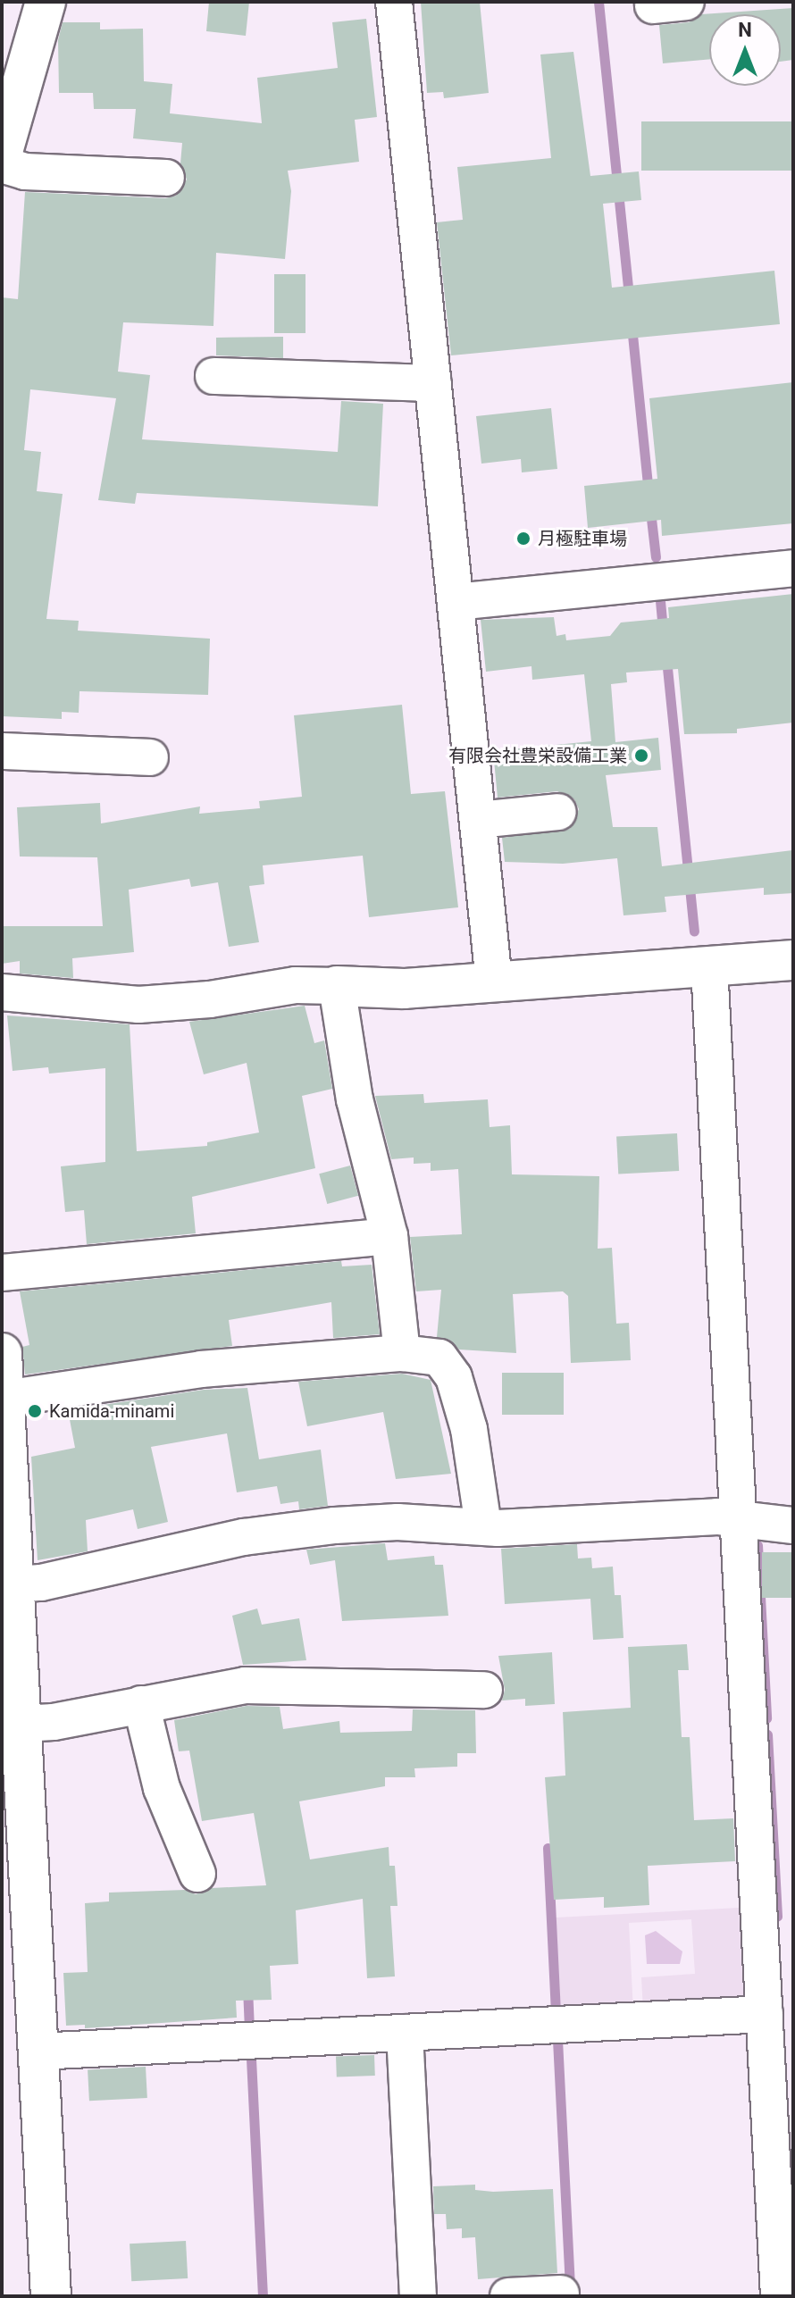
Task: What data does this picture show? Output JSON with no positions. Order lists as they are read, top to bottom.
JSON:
{
  "places": ["月極駐車場", "有限会社豊栄設備工業", "Kamida-minami"],
  "north": "top"
}
